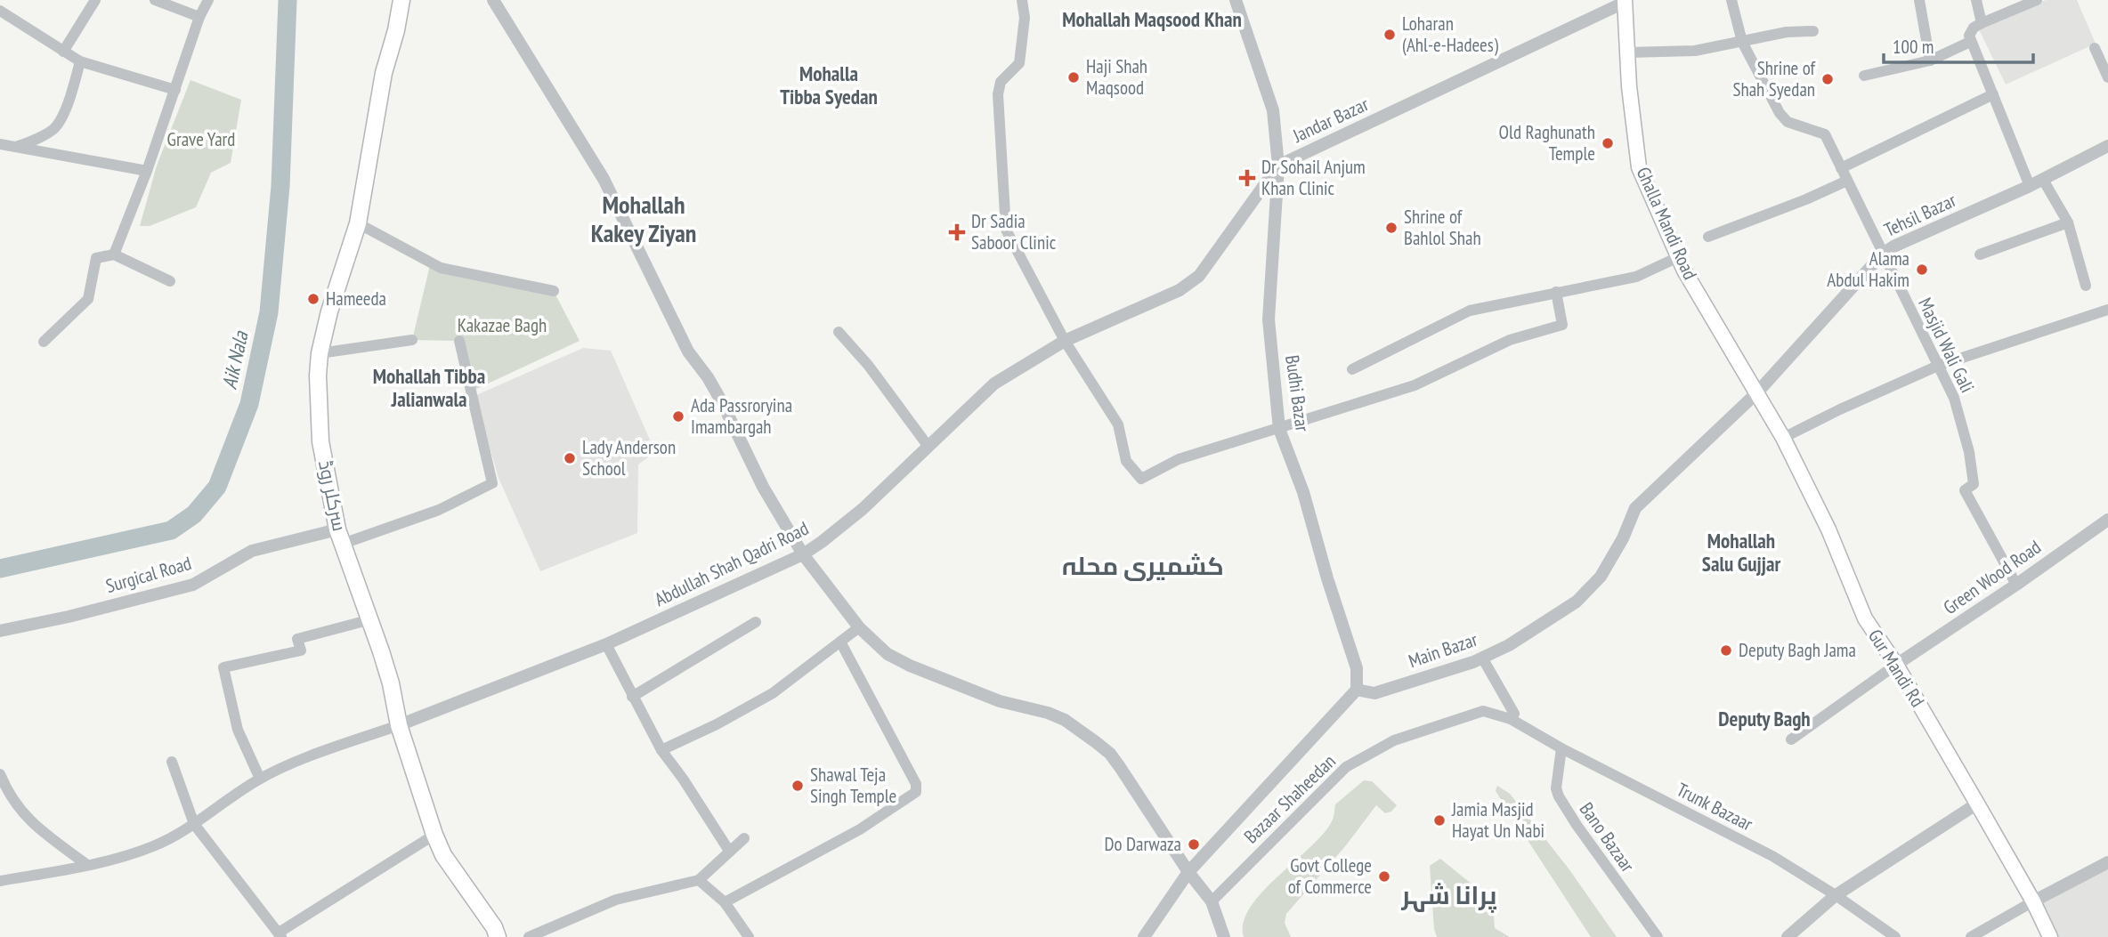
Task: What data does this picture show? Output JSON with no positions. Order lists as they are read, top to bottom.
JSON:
{
  "streets": {
    "main road": ["Ghalla Mandi Road", "سرکلر روڈ", "Gur Mandi Rd"],
    "street": [
      "Jandar Bazar",
      "Tehsil Bazar",
      "Masjid Wali Gali",
      "Budhi Bazar",
      "Abdullah Shah Qadri Road",
      "Surgical Road",
      "Green Wood Road",
      "Main Bazar",
      "Bazaar Shaheedan",
      "Trunk Bazaar",
      "Bano Bazaar"
    ]
  },
  "crossings": [
    ["Jandar Bazar", "Ghalla Mandi Road"],
    ["Jandar Bazar", "Budhi Bazar"],
    ["Jandar Bazar", "Abdullah Shah Qadri Road"],
    ["Tehsil Bazar", "Ghalla Mandi Road"],
    ["Tehsil Bazar", "Masjid Wali Gali"],
    ["Tehsil Bazar", "Main Bazar"],
    ["Tehsil Bazar", "Gur Mandi Rd"],
    ["Ghalla Mandi Road", "Main Bazar"],
    ["Ghalla Mandi Road", "Gur Mandi Rd"],
    ["Masjid Wali Gali", "Green Wood Road"],
    ["Budhi Bazar", "Main Bazar"],
    ["سرکلر روڈ", "Abdullah Shah Qadri Road"],
    ["سرکلر روڈ", "Surgical Road"],
    ["Green Wood Road", "Gur Mandi Rd"],
    ["Main Bazar", "Gur Mandi Rd"],
    ["Bazaar Shaheedan", "Trunk Bazaar"],
    ["Trunk Bazaar", "Bano Bazaar"]
  ],
  "districts": [
    "Mohallah Maqsood Khan",
    "Mohalla Tibba Syedan",
    "Mohallah Kakey Ziyan",
    "Mohallah Tibba Jalianwala",
    "Mohallah Salu Gujjar",
    "کشمیری محلہ",
    "Deputy Bagh",
    "پرانا شہر"
  ],
  "water": ["Aik Nala"],
  "parks": ["Grave Yard", "Kakazae Bagh"],
  "places": {
    "other": [
      "Loharan (Ahl-e-Hadees)",
      "Haji Shah Maqsood",
      "Shrine of Shah Syedan",
      "Old Raghunath Temple",
      "Shrine of Bahlol Shah",
      "Alama Abdul Hakim",
      "Hameeda",
      "Ada Passroryina Imambargah",
      "Lady Anderson School",
      "Deputy Bagh Jama",
      "Shawal Teja Singh Temple",
      "Jamia Masjid Hayat Un Nabi",
      "Do Darwaza",
      "Govt College of Commerce"
    ],
    "health": ["Dr Sohail Anjum Khan Clinic", "Dr Sadia Saboor Clinic"]
  },
  "scale_bar": "100 m"
}
